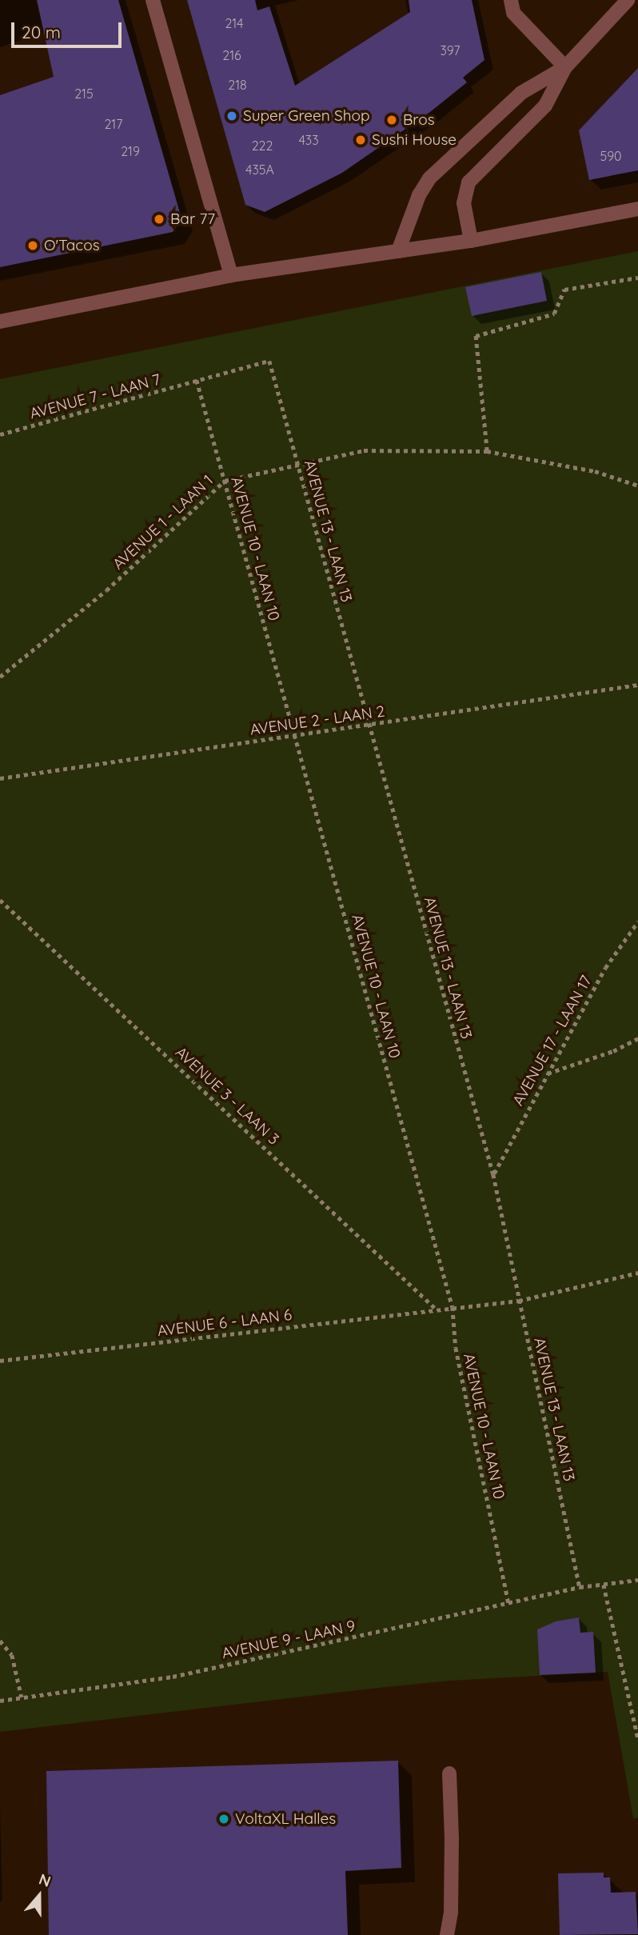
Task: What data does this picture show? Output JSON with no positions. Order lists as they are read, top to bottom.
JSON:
{
  "streets": {
    "path": [
      "AVENUE 7 - LAAN 7",
      "AVENUE 1 - LAAN 1",
      "AVENUE 13 - LAAN 13",
      "AVENUE 10 - LAAN 10",
      "AVENUE 2 - LAAN 2",
      "AVENUE 17 - LAAN 17",
      "AVENUE 3 - LAAN 3",
      "AVENUE 6 - LAAN 6",
      "AVENUE 9 - LAAN 9"
    ]
  },
  "crossings": [
    ["AVENUE 7 - LAAN 7", "AVENUE 13 - LAAN 13"],
    ["AVENUE 7 - LAAN 7", "AVENUE 10 - LAAN 10"],
    ["AVENUE 1 - LAAN 1", "AVENUE 13 - LAAN 13"],
    ["AVENUE 1 - LAAN 1", "AVENUE 10 - LAAN 10"],
    ["AVENUE 13 - LAAN 13", "AVENUE 2 - LAAN 2"],
    ["AVENUE 13 - LAAN 13", "AVENUE 17 - LAAN 17"],
    ["AVENUE 13 - LAAN 13", "AVENUE 6 - LAAN 6"],
    ["AVENUE 13 - LAAN 13", "AVENUE 9 - LAAN 9"],
    ["AVENUE 10 - LAAN 10", "AVENUE 2 - LAAN 2"],
    ["AVENUE 10 - LAAN 10", "AVENUE 6 - LAAN 6"],
    ["AVENUE 10 - LAAN 10", "AVENUE 9 - LAAN 9"],
    ["AVENUE 3 - LAAN 3", "AVENUE 6 - LAAN 6"]
  ],
  "places": [
    "Super Green Shop",
    "Bros",
    "Sushi House",
    "Bar 77",
    "O'Tacos",
    "VoltaXL Halles"
  ],
  "house_numbers": [
    "214",
    "397",
    "216",
    "218",
    "215",
    "217",
    "433",
    "222",
    "219",
    "590",
    "435A"
  ],
  "scale_bar": "20 m",
  "north": "top"
}
